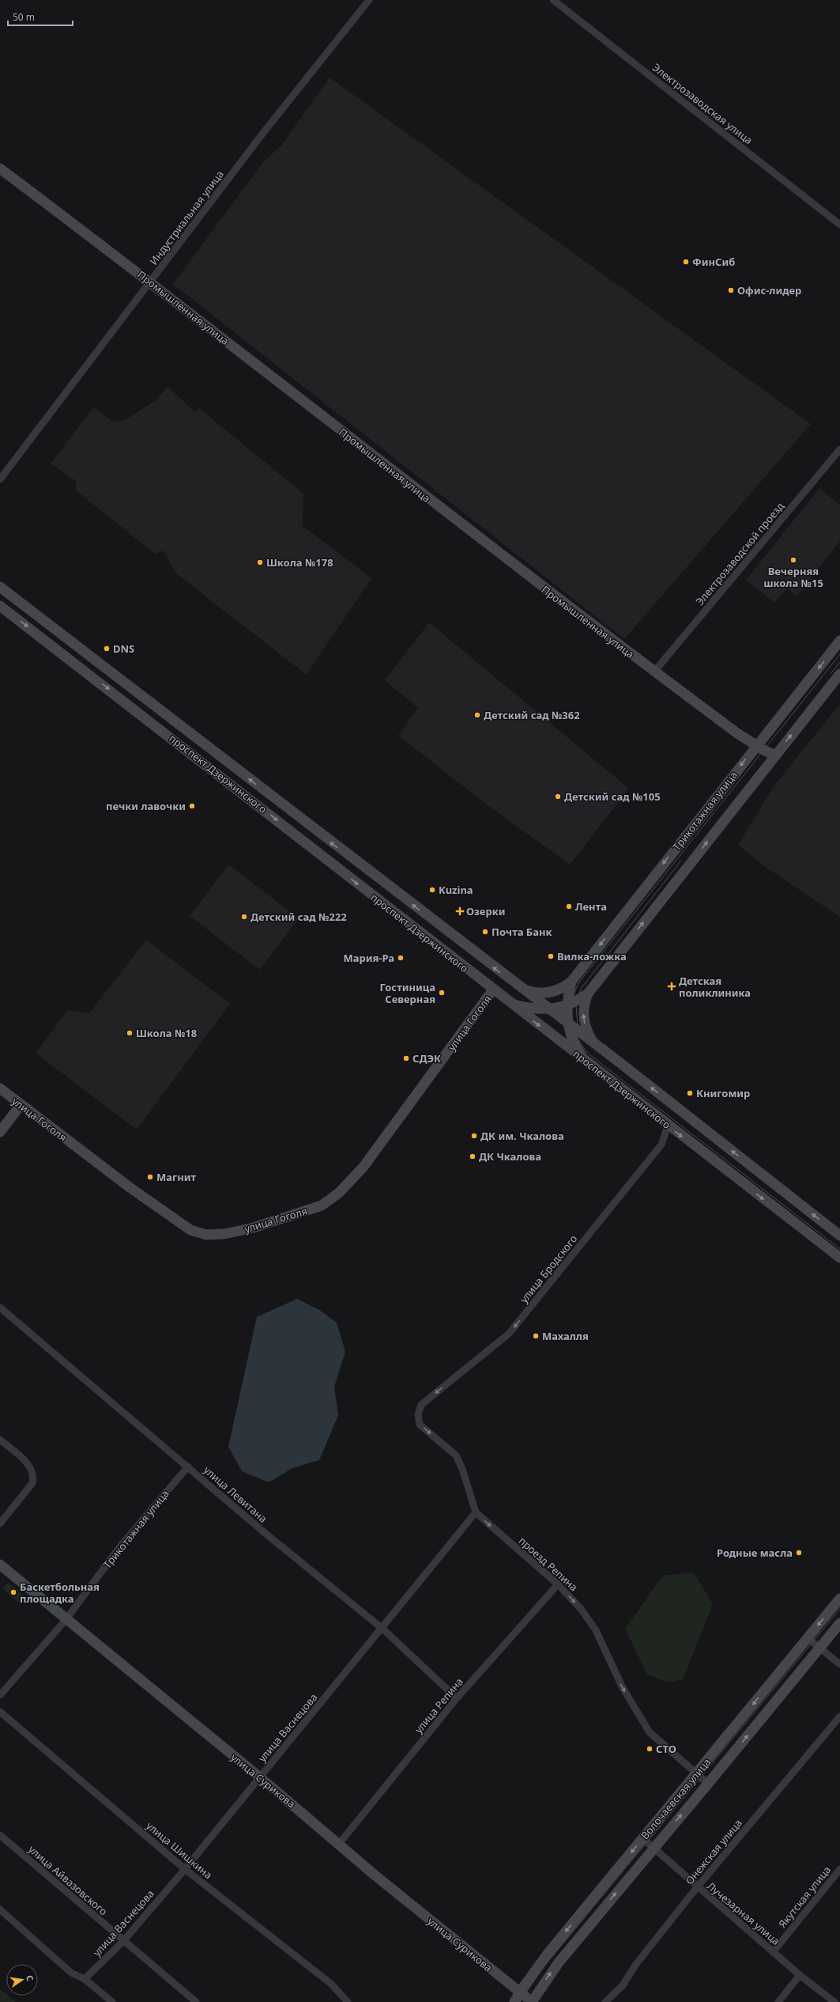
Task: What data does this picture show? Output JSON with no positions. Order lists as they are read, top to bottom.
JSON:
{
  "streets": {
    "main road": [
      "Промышленная улица",
      "проспект Дзержинского",
      "Трикотажная улица",
      "улица Гоголя",
      "улица Сурикова",
      "Волочаевская улица"
    ],
    "street": [
      "Электрозаводская улица",
      "Индустриальная улица",
      "Электрозаводской проезд",
      "улица Бродского",
      "улица Левитана",
      "проезд Репина",
      "улица Репина",
      "улица Васнецова",
      "улица Шишкина",
      "Онежская улица",
      "улица Айвазовского",
      "Якутская улица",
      "Лучезарная улица"
    ]
  },
  "crossings": [
    ["Индустриальная улица", "Промышленная улица"],
    ["Промышленная улица", "Электрозаводской проезд"],
    ["Промышленная улица", "Трикотажная улица"],
    ["проспект Дзержинского", "улица Гоголя"],
    ["проспект Дзержинского", "улица Бродского"],
    ["Трикотажная улица", "улица Левитана"],
    ["Трикотажная улица", "улица Сурикова"],
    ["улица Бродского", "проезд Репина"],
    ["улица Бродского", "улица Васнецова"],
    ["улица Левитана", "улица Репина"],
    ["улица Левитана", "улица Васнецова"],
    ["проезд Репина", "улица Репина"],
    ["проезд Репина", "улица Васнецова"],
    ["проезд Репина", "Волочаевская улица"],
    ["улица Репина", "улица Сурикова"],
    ["улица Васнецова", "улица Сурикова"],
    ["улица Васнецова", "улица Шишкина"],
    ["улица Васнецова", "улица Айвазовского"],
    ["улица Сурикова", "Волочаевская улица"],
    ["Волочаевская улица", "Лучезарная улица"],
    ["Онежская улица", "Лучезарная улица"],
    ["Якутская улица", "Лучезарная улица"]
  ],
  "one_way": ["улица Бродского", "проезд Репина"],
  "places": {
    "other": [
      "ФинСиб",
      "Офис-лидер",
      "Вечерняя школа №15",
      "Школа №178",
      "DNS",
      "Детский сад №362",
      "Детский сад №105",
      "печки лавочки",
      "Kuzina",
      "Лента",
      "Детский сад №222",
      "Почта Банк",
      "Вилка-ложка",
      "Мария-Ра",
      "Гостиница Северная",
      "Школа №18",
      "СДЭК",
      "Книгомир",
      "ДК им. Чкалова",
      "ДК Чкалова",
      "Магнит",
      "Махалля",
      "Родные масла",
      "Баскетбольная площадка",
      "СТО"
    ],
    "health": ["Озерки", "Детская поликлиника"]
  },
  "scale_bar": "50 m",
  "north": "right"
}
